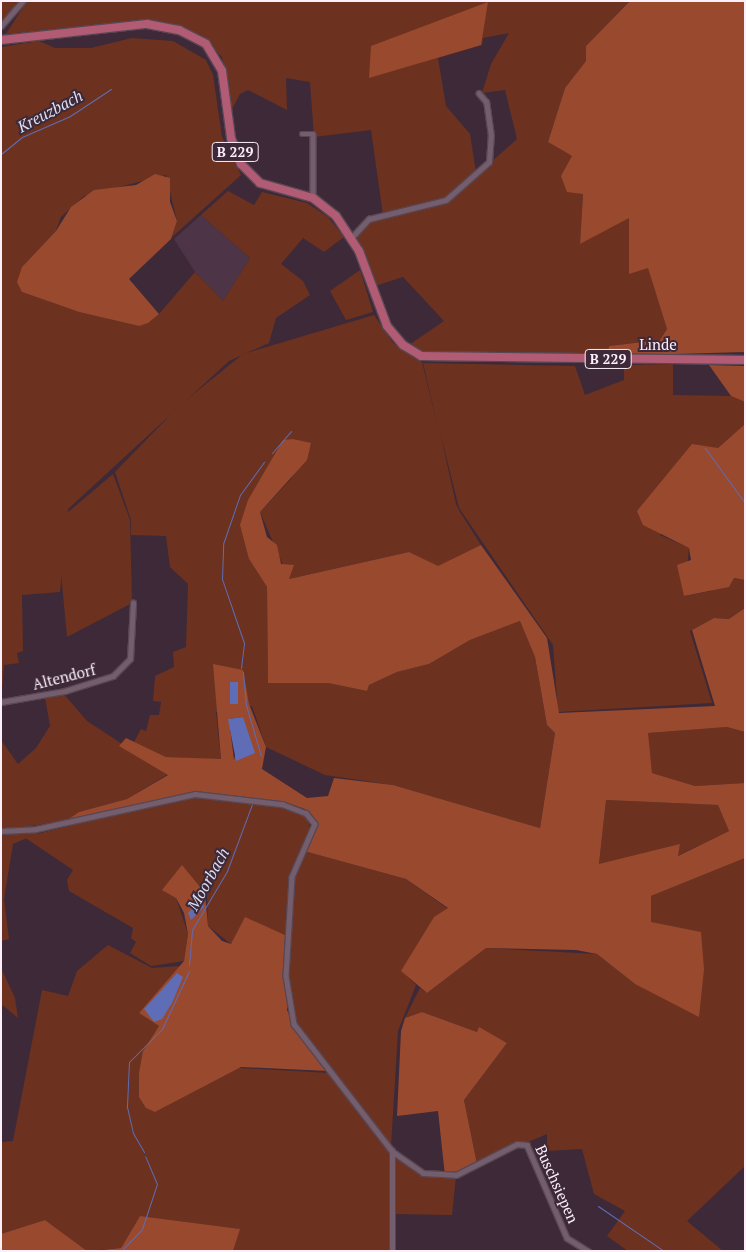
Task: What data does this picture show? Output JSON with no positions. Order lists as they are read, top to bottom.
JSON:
{
  "streets": {
    "main road": ["B 229", "Linde"],
    "street": ["Altendorf", "Buschsiepen"]
  },
  "crossings": [
    ["B 229", "Linde"]
  ],
  "water": ["Kreuzbach", "Moorbach"]
}
